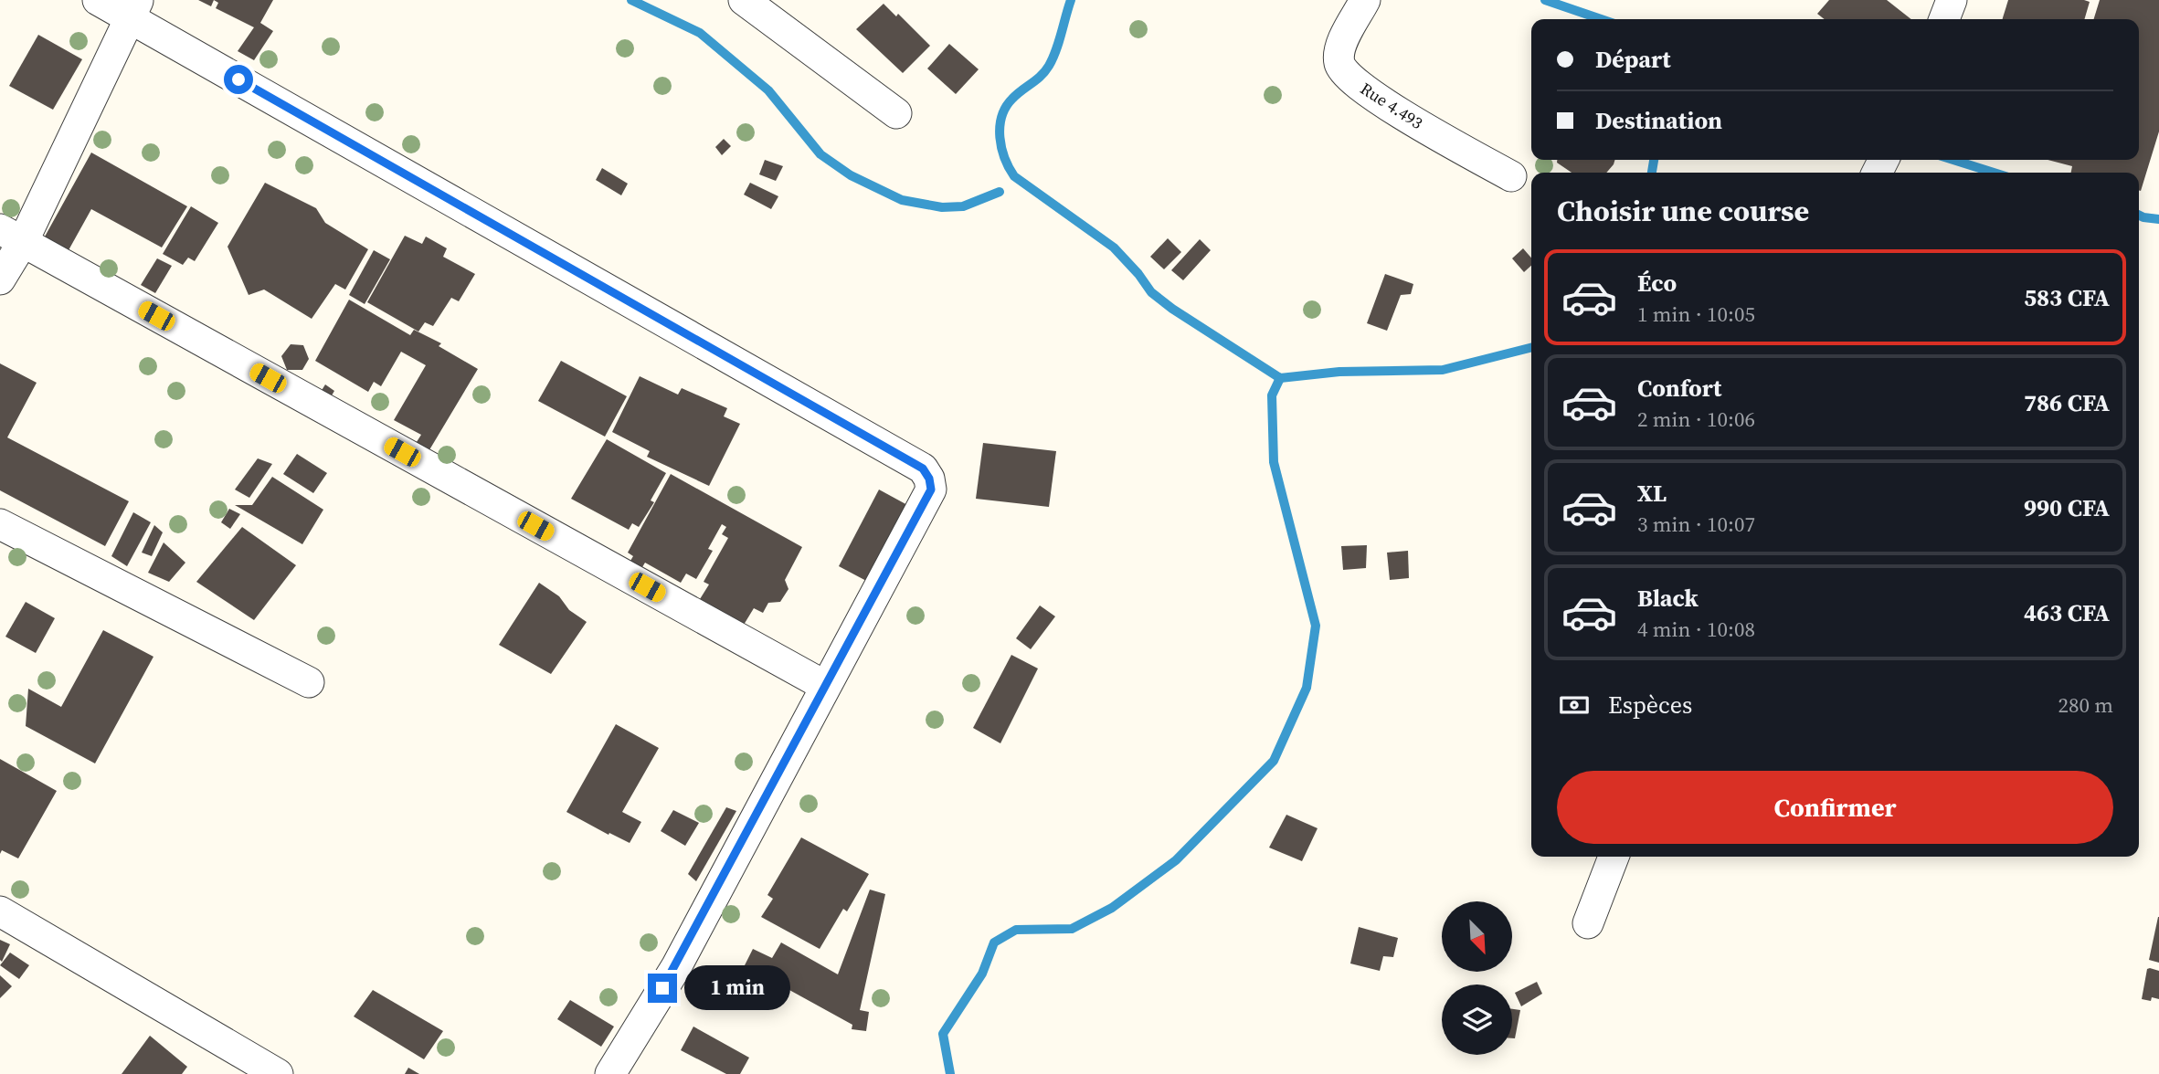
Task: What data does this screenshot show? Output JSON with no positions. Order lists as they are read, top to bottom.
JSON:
{
  "streets": {
    "street": ["Rue 4.493"]
  },
  "north": "bottom right",
  "page": {
    "banner": ["Départ", "Destination"],
    "heading": "Choisir une course",
    "list": [
      {
        "name": "Éco",
        "note": "1 min · 10:05",
        "value": "583 CFA"
      },
      {
        "name": "Confort",
        "note": "2 min · 10:06",
        "value": "786 CFA"
      },
      {
        "name": "XL",
        "note": "3 min · 10:07",
        "value": "990 CFA"
      },
      {
        "name": "Black",
        "note": "4 min · 10:08",
        "value": "463 CFA"
      }
    ],
    "pay": ["Espèces", "280 m"],
    "buttons": "Confirmer",
    "bubble": "1 min"
  }
}
